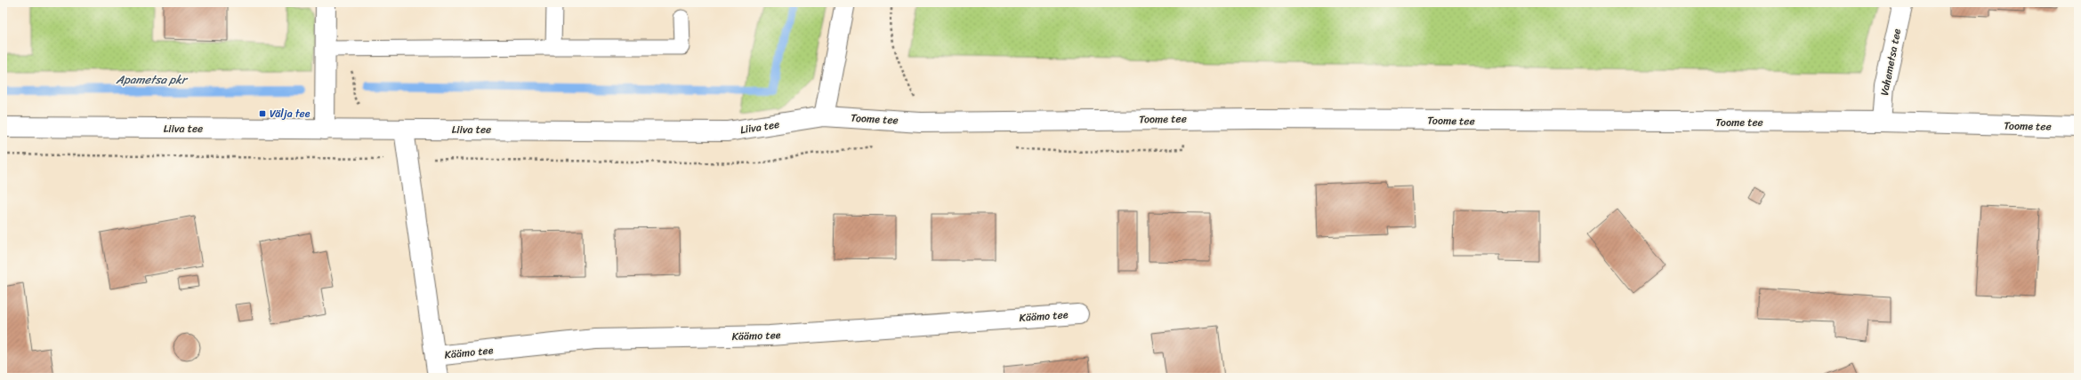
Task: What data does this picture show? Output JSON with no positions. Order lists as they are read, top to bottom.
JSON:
{
  "streets": {
    "street": [
      "Vahemetsa tee",
      "Toome tee",
      "Liiva tee",
      "Käämo tee"
    ]
  },
  "crossings": [
    ["Vahemetsa tee", "Toome tee"],
    ["Toome tee", "Liiva tee"],
    ["Liiva tee", "Käämo tee"]
  ],
  "water": ["Apametsa pkr"],
  "places": {
    "transit": ["Välja tee"]
  }
}
